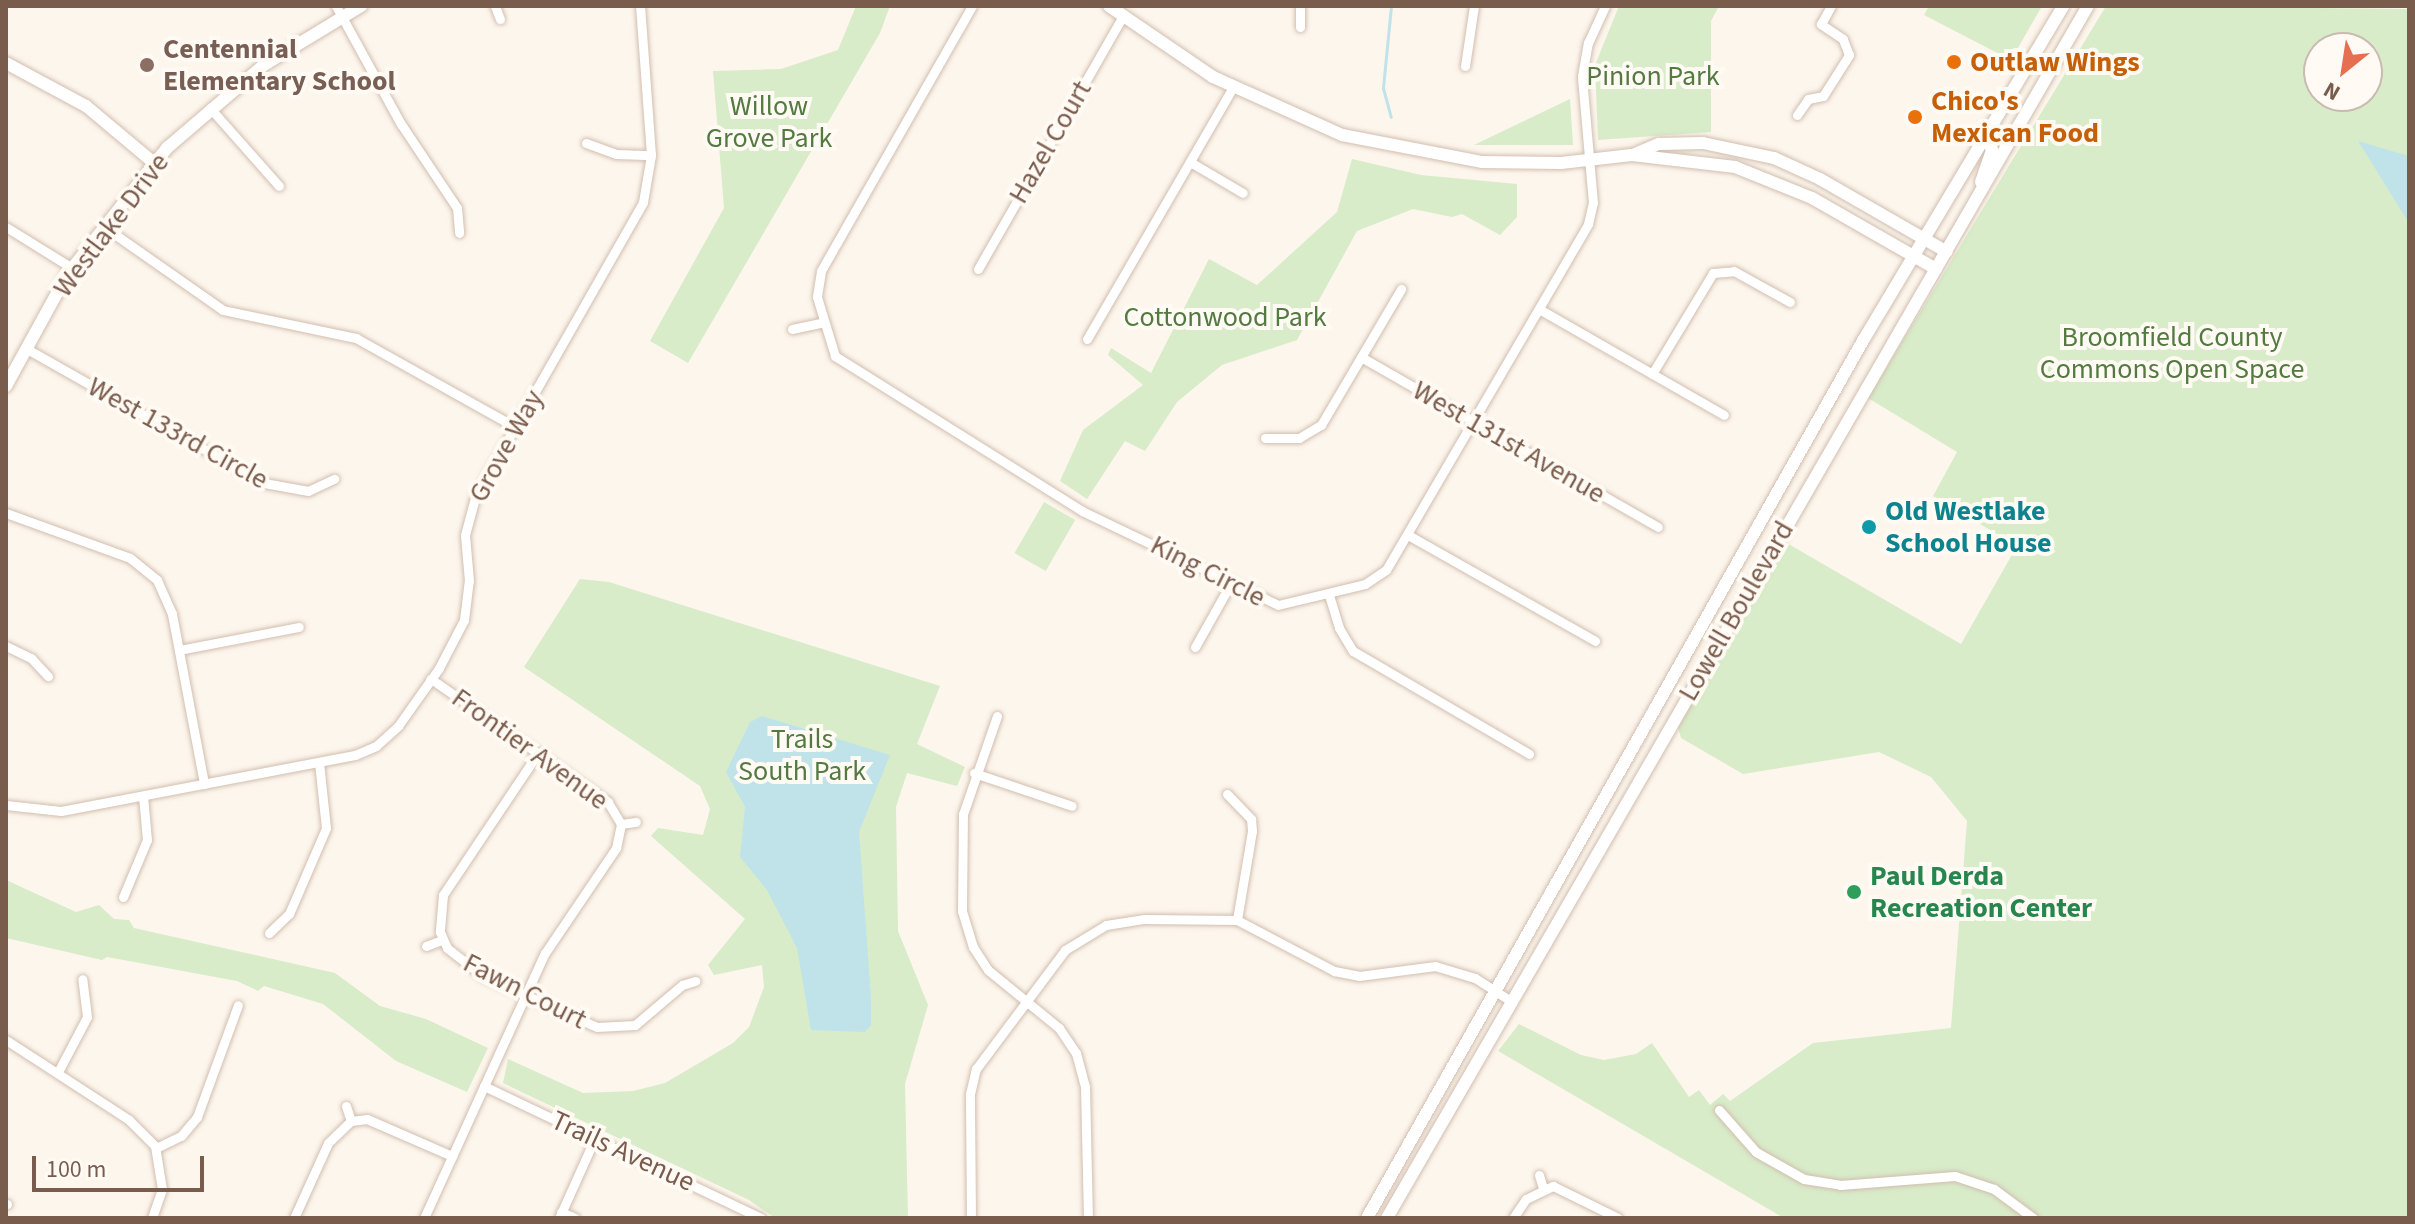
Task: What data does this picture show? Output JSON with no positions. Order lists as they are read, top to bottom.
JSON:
{
  "streets": {
    "main road": ["Westlake Drive", "Lowell Boulevard"],
    "street": [
      "Hazel Court",
      "West 133rd Circle",
      "West 131st Avenue",
      "Grove Way",
      "King Circle",
      "Frontier Avenue",
      "Fawn Court",
      "Trails Avenue"
    ]
  },
  "crossings": [
    ["Westlake Drive", "West 133rd Circle"],
    ["West 131st Avenue", "King Circle"],
    ["Grove Way", "Frontier Avenue"]
  ],
  "parks": [
    "Pinion Park",
    "Willow Grove Park",
    "Cottonwood Park",
    "Broomfield County Commons Open Space",
    "Trails South Park"
  ],
  "places": [
    "Outlaw Wings",
    "Centennial Elementary School",
    "Chico's Mexican Food",
    "Old Westlake School House",
    "Paul Derda Recreation Center"
  ],
  "scale_bar": "100 m",
  "north": "bottom left"
}
